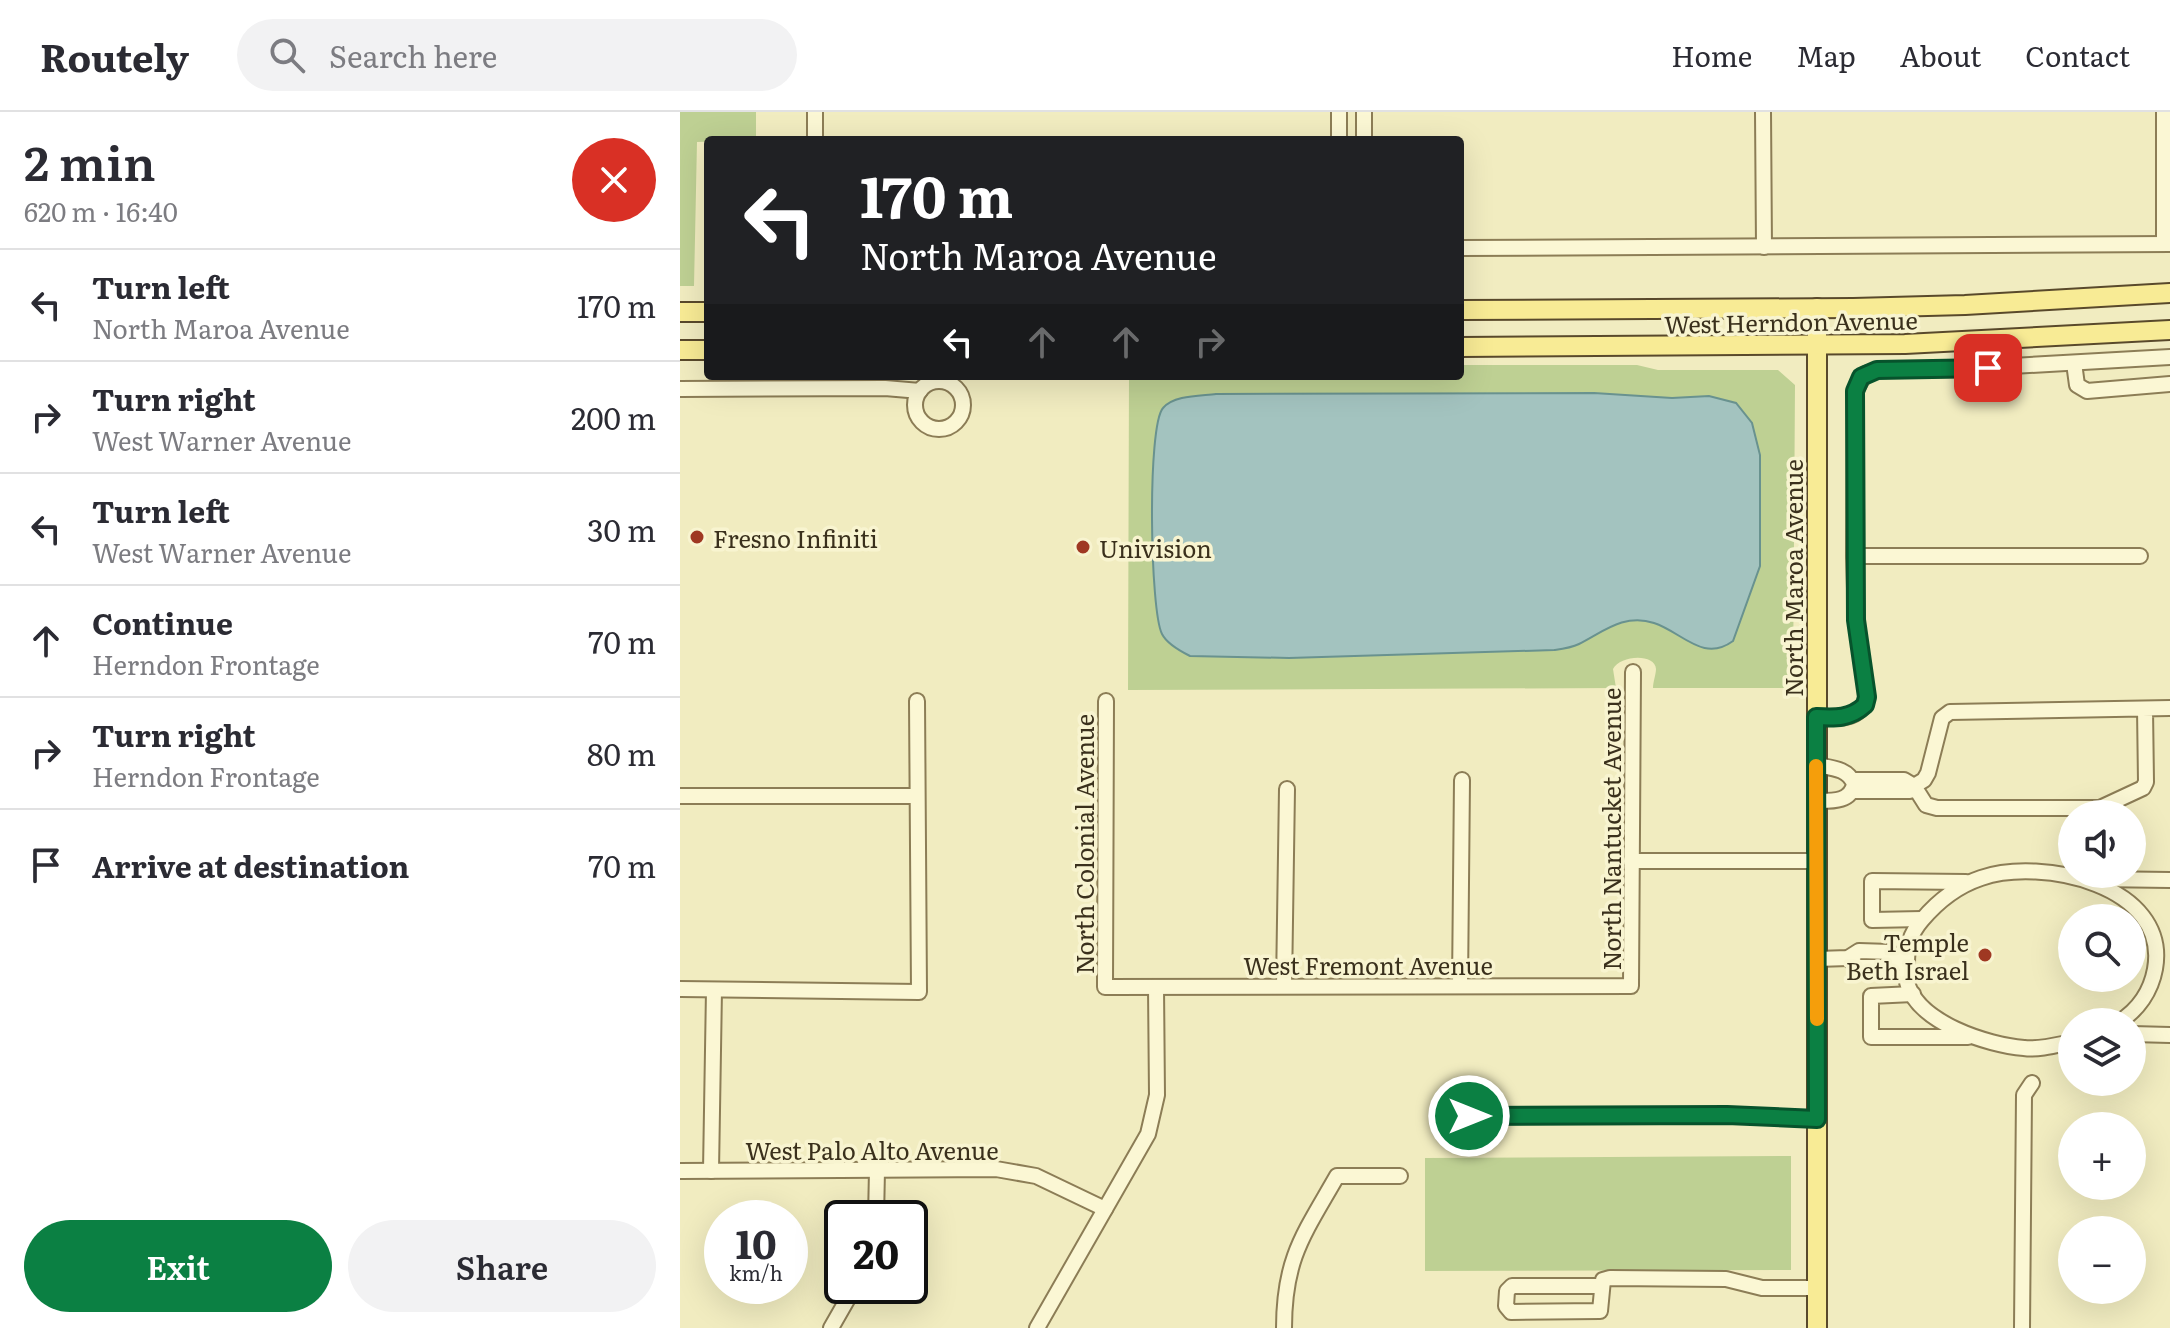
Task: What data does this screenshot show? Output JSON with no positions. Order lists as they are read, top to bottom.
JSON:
{
  "streets": {
    "main road": ["West Herndon Avenue", "North Maroa Avenue"],
    "street": [
      "North Nantucket Avenue",
      "North Colonial Avenue",
      "West Fremont Avenue",
      "West Palo Alto Avenue"
    ]
  },
  "crossings": [
    ["West Herndon Avenue", "North Maroa Avenue"],
    ["North Nantucket Avenue", "West Fremont Avenue"],
    ["North Colonial Avenue", "West Fremont Avenue"]
  ],
  "places": ["Fresno Infiniti", "Univision", "Temple Beth Israel"],
  "page": {
    "header": "Routely",
    "search": "Search here",
    "nav": [
      "Home",
      "Map",
      "About",
      "Contact"
    ],
    "heading": ["2 min", "620 m · 16:40"],
    "turn": ["170 m", "North Maroa Avenue"],
    "list": [
      {
        "name": "Turn left",
        "note": "North Maroa Avenue",
        "value": "170 m"
      },
      {
        "name": "Turn right",
        "note": "West Warner Avenue",
        "value": "200 m"
      },
      {
        "name": "Turn left",
        "note": "West Warner Avenue",
        "value": "30 m"
      },
      {
        "name": "Continue",
        "note": "Herndon Frontage",
        "value": "70 m"
      },
      {
        "name": "Turn right",
        "note": "Herndon Frontage",
        "value": "80 m"
      },
      {
        "name": "Arrive at destination",
        "value": "70 m"
      }
    ],
    "map_buttons": ["+", "−"],
    "speed": "10 km/h",
    "limit": "20",
    "buttons": ["Exit", "Share"]
  }
}
